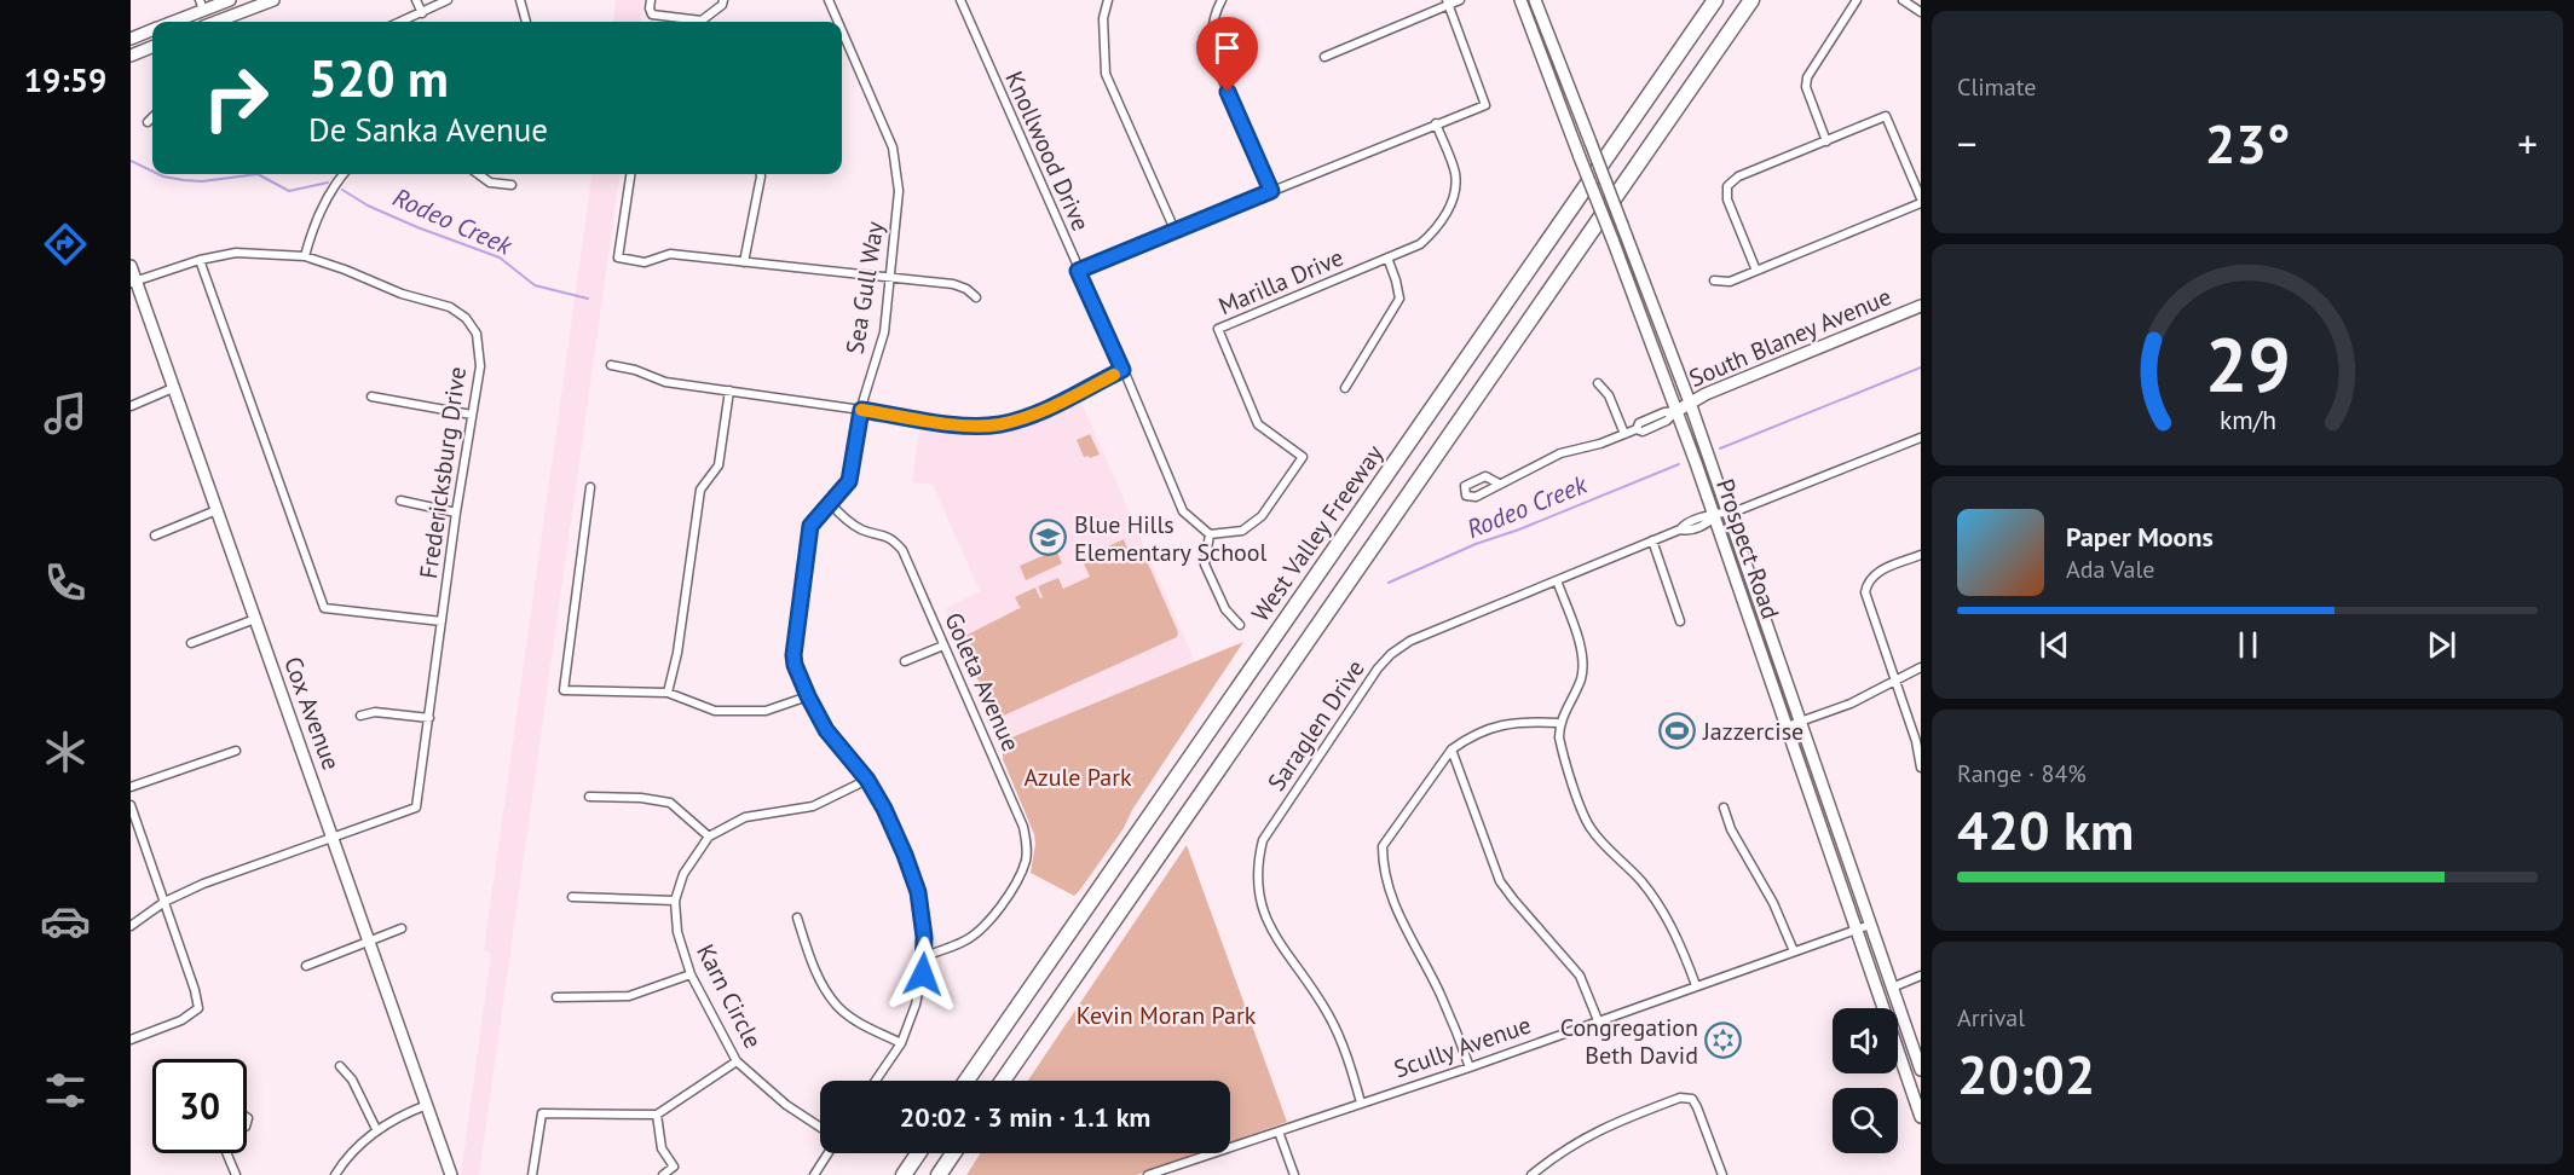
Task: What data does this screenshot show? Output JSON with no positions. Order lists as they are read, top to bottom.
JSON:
{
  "streets": {
    "highway": ["West Valley Freeway"],
    "main road": ["South Blaney Avenue", "Prospect Road", "Cox Avenue"],
    "street": [
      "Knollwood Drive",
      "Marilla Drive",
      "Sea Gull Way",
      "Fredericksburg Drive",
      "Goleta Avenue",
      "Saraglen Drive",
      "Karn Circle",
      "Scully Avenue"
    ]
  },
  "crossings": [
    ["Knollwood Drive", "Marilla Drive"],
    ["Sea Gull Way", "Goleta Avenue"],
    ["Sea Gull Way", "Karn Circle"],
    ["South Blaney Avenue", "Prospect Road"],
    ["Fredericksburg Drive", "Cox Avenue"],
    ["Prospect Road", "Saraglen Drive"],
    ["Prospect Road", "Scully Avenue"],
    ["Saraglen Drive", "Scully Avenue"]
  ],
  "water": ["Rodeo Creek"],
  "parks": ["Azule Park", "Kevin Moran Park"],
  "places": {
    "school or university": ["Blue Hills Elementary School"],
    "sports": ["Jazzercise"],
    "synagogue": ["Congregation Beth David"]
  },
  "page": {
    "tabs": "19:59",
    "tile": [
      "Climate",
      ["Range · 84%", "420 km"],
      ["Arrival", "20:02"]
    ],
    "turn": ["520 m", "De Sanka Avenue"],
    "heat": ["−", "23°", "+"],
    "song": ["Paper Moons", "Ada Vale"],
    "limit": "30",
    "trip": "20:02 · 3 min · 1.1 km",
    "gauge": ["29", "km/h"]
  }
}
